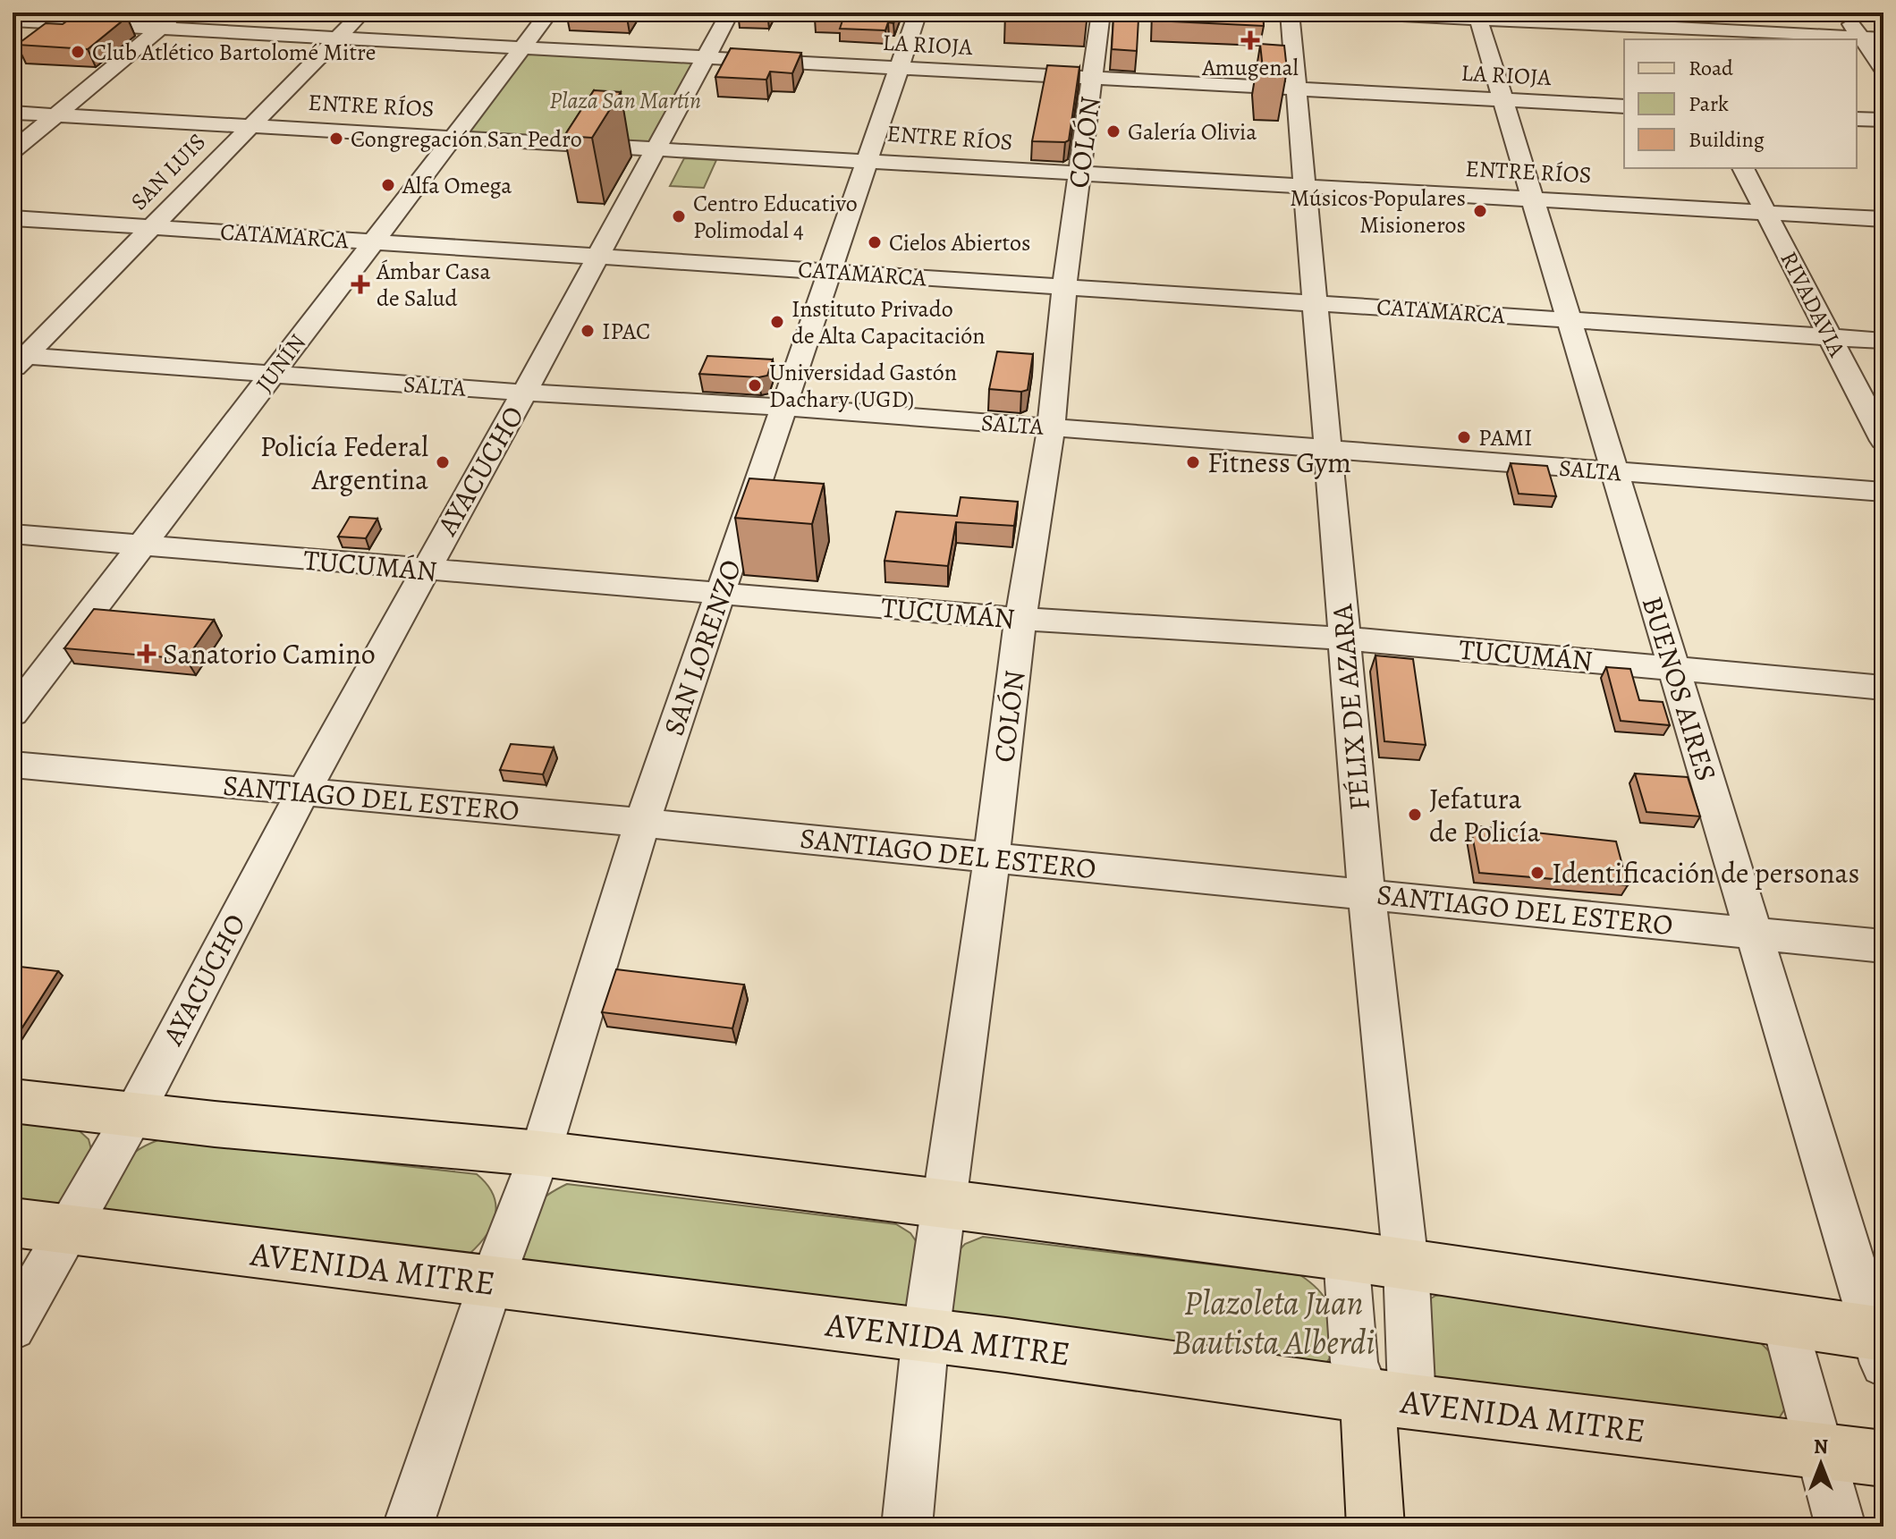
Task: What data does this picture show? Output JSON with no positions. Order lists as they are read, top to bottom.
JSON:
{
  "streets": {
    "main road": ["AVENIDA MITRE"],
    "street": [
      "LA RIOJA",
      "ENTRE RÍOS",
      "COLÓN",
      "SAN LUIS",
      "CATAMARCA",
      "RIVADAVIA",
      "JUNÍN",
      "SALTA",
      "AYACUCHO",
      "TUCUMÁN",
      "SAN LORENZO",
      "BUENOS AIRES",
      "FÉLIX DE AZARA",
      "SANTIAGO DEL ESTERO"
    ]
  },
  "crossings": [
    ["LA RIOJA", "COLÓN"],
    ["LA RIOJA", "SAN LUIS"],
    ["LA RIOJA", "JUNÍN"],
    ["LA RIOJA", "AYACUCHO"],
    ["LA RIOJA", "SAN LORENZO"],
    ["LA RIOJA", "BUENOS AIRES"],
    ["LA RIOJA", "FÉLIX DE AZARA"],
    ["ENTRE RÍOS", "COLÓN"],
    ["ENTRE RÍOS", "SAN LUIS"],
    ["ENTRE RÍOS", "RIVADAVIA"],
    ["ENTRE RÍOS", "JUNÍN"],
    ["ENTRE RÍOS", "AYACUCHO"],
    ["ENTRE RÍOS", "SAN LORENZO"],
    ["ENTRE RÍOS", "BUENOS AIRES"],
    ["ENTRE RÍOS", "FÉLIX DE AZARA"],
    ["COLÓN", "CATAMARCA"],
    ["COLÓN", "SALTA"],
    ["COLÓN", "TUCUMÁN"],
    ["COLÓN", "SANTIAGO DEL ESTERO"],
    ["COLÓN", "AVENIDA MITRE"],
    ["SAN LUIS", "CATAMARCA"],
    ["SAN LUIS", "SALTA"],
    ["CATAMARCA", "RIVADAVIA"],
    ["CATAMARCA", "JUNÍN"],
    ["CATAMARCA", "AYACUCHO"],
    ["CATAMARCA", "SAN LORENZO"],
    ["CATAMARCA", "BUENOS AIRES"],
    ["CATAMARCA", "FÉLIX DE AZARA"],
    ["JUNÍN", "SALTA"],
    ["JUNÍN", "TUCUMÁN"],
    ["SALTA", "AYACUCHO"],
    ["SALTA", "SAN LORENZO"],
    ["SALTA", "BUENOS AIRES"],
    ["SALTA", "FÉLIX DE AZARA"],
    ["AYACUCHO", "TUCUMÁN"],
    ["AYACUCHO", "SANTIAGO DEL ESTERO"],
    ["AYACUCHO", "AVENIDA MITRE"],
    ["TUCUMÁN", "SAN LORENZO"],
    ["TUCUMÁN", "BUENOS AIRES"],
    ["TUCUMÁN", "FÉLIX DE AZARA"],
    ["SAN LORENZO", "SANTIAGO DEL ESTERO"],
    ["SAN LORENZO", "AVENIDA MITRE"],
    ["BUENOS AIRES", "SANTIAGO DEL ESTERO"],
    ["FÉLIX DE AZARA", "SANTIAGO DEL ESTERO"],
    ["FÉLIX DE AZARA", "AVENIDA MITRE"]
  ],
  "parks": ["Plaza San Martín", "Plazoleta Juan Bautista Alberdi"],
  "places": {
    "health": ["Amugenal", "Ámbar Casa de Salud", "Sanatorio Camino"],
    "other": [
      "Club Atlético Bartolomé Mitre",
      "Galería Olivia",
      "Congregación San Pedro",
      "Alfa Omega",
      "Músicos Populares Misioneros",
      "Centro Educativo Polimodal 4",
      "Cielos Abiertos",
      "Instituto Privado de Alta Capacitación",
      "IPAC",
      "Universidad Gastón Dachary (UGD)",
      "PAMI",
      "Policía Federal Argentina",
      "Fitness Gym",
      "Jefatura de Policía",
      "Identificación de personas"
    ]
  },
  "legend": ["Road", "Park", "Building"],
  "north": "top"
}
